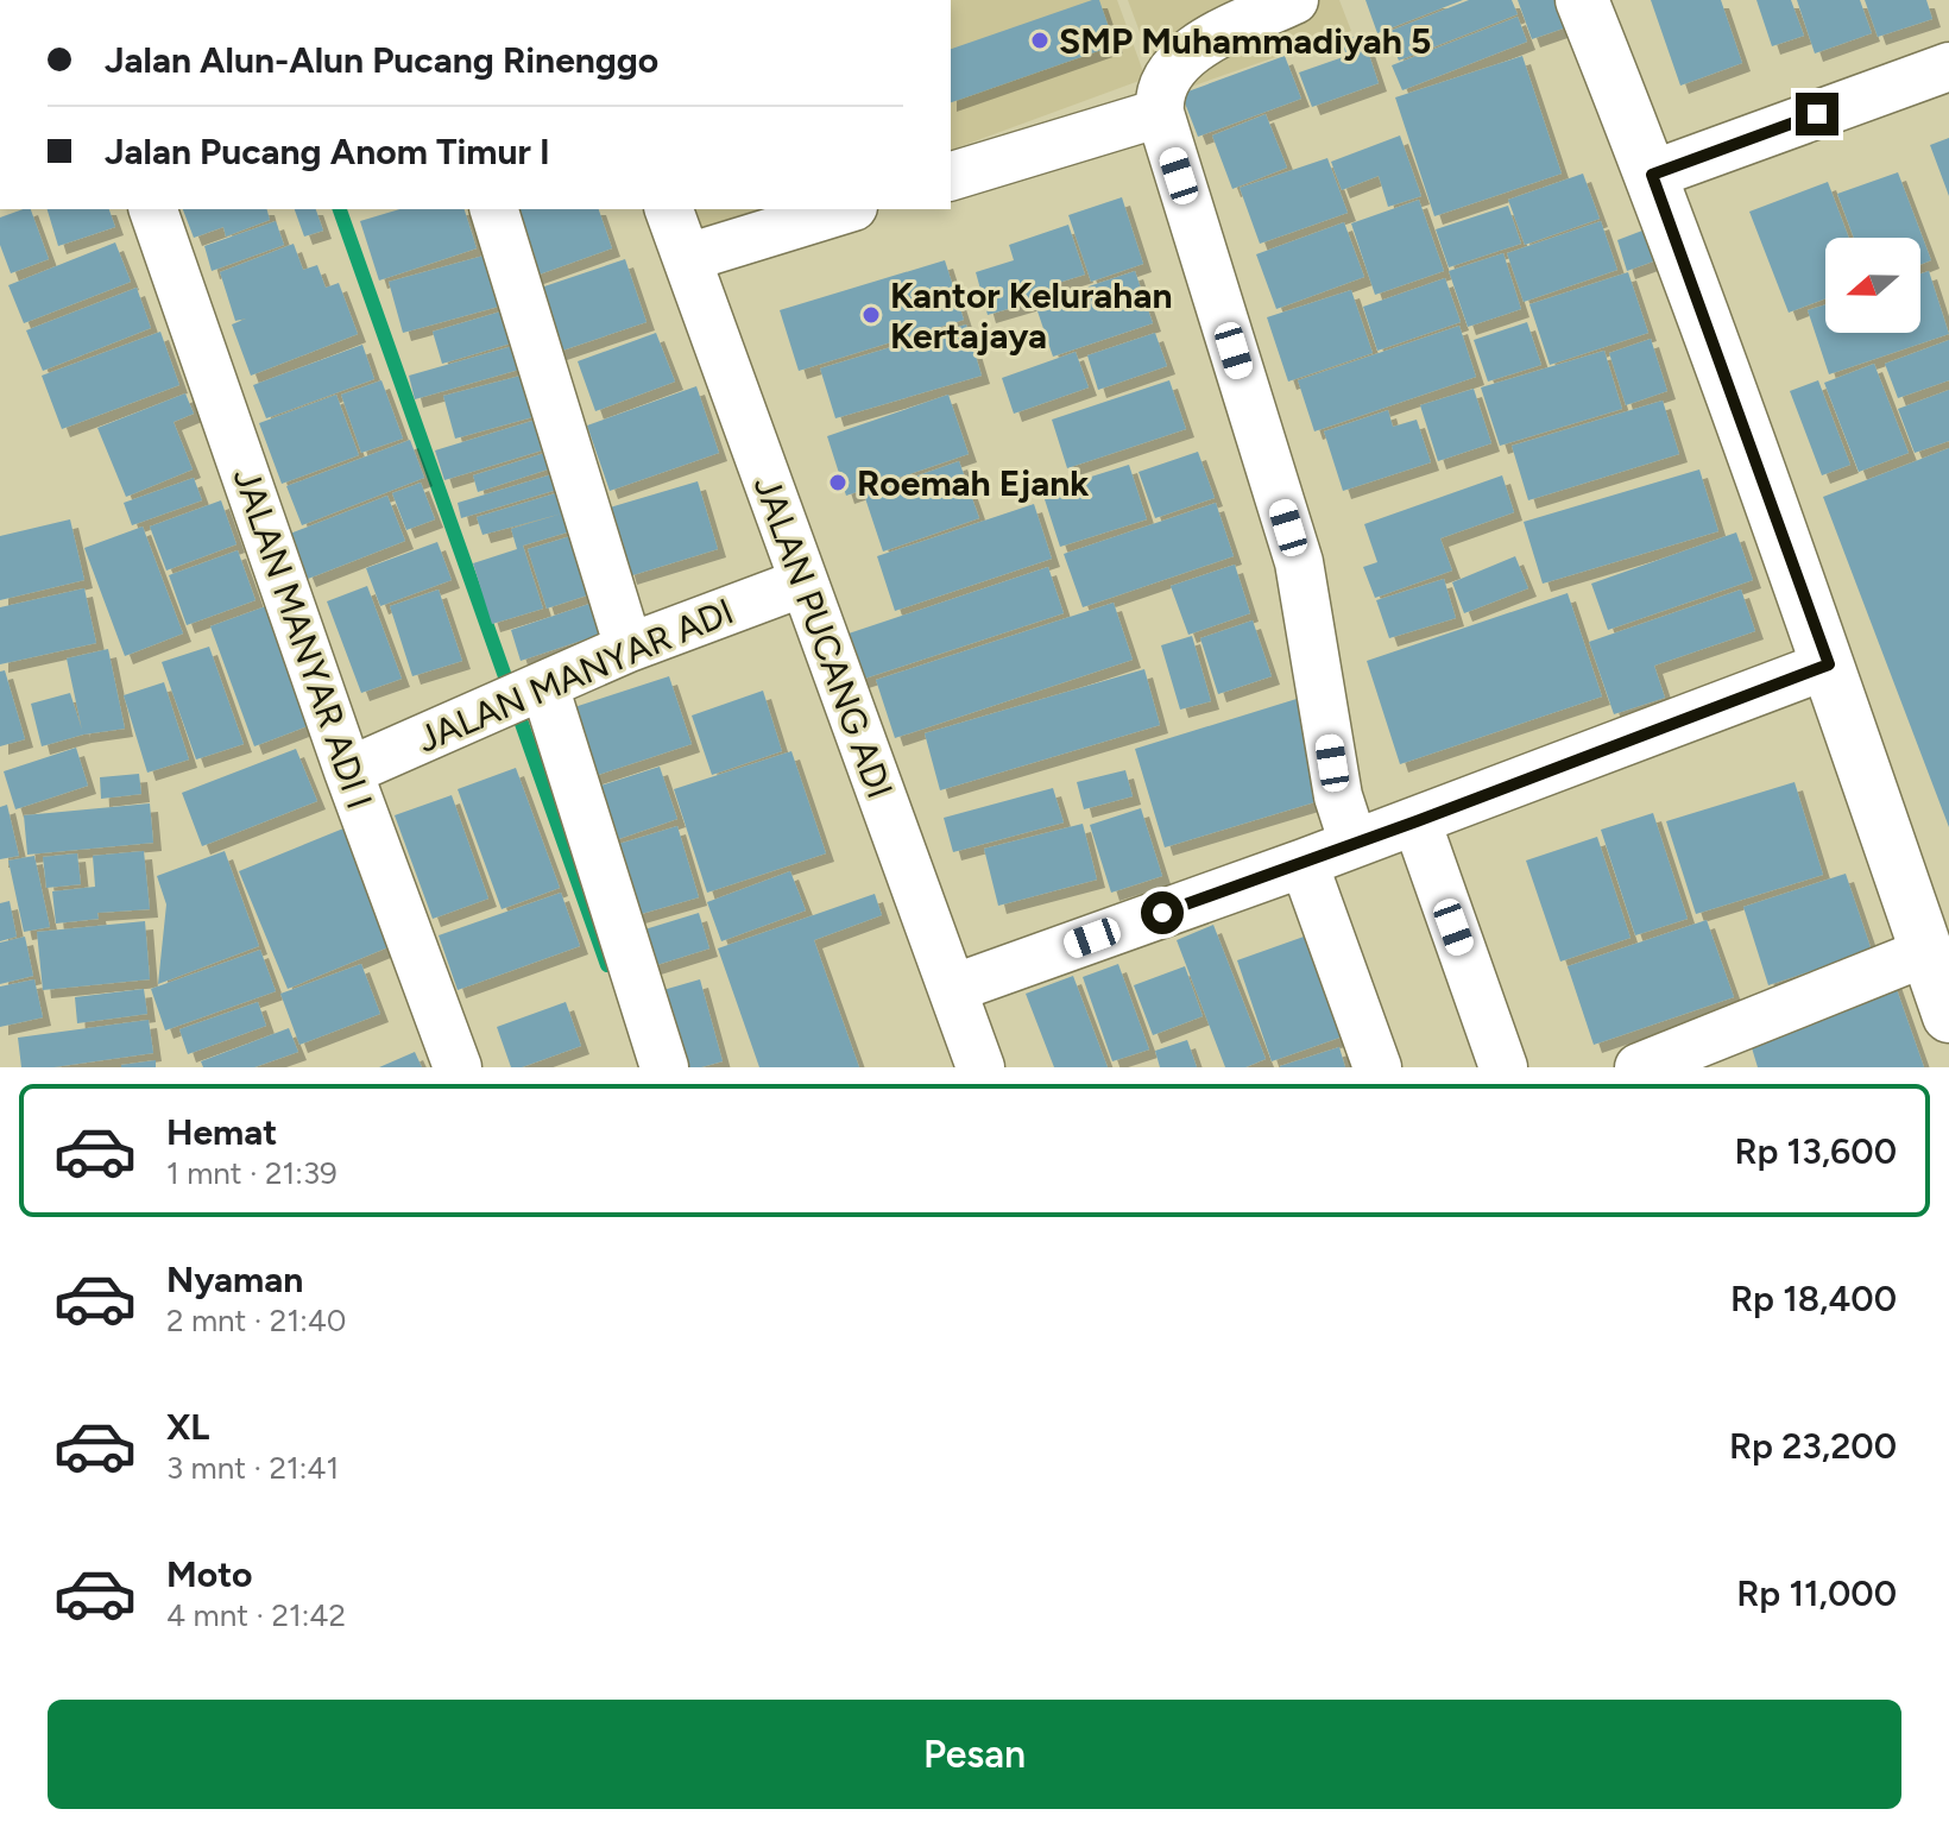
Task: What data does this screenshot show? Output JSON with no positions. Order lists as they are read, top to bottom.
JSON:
{
  "streets": {
    "street": ["JALAN PUCANG ADI", "JALAN MANYAR ADI I", "JALAN MANYAR ADI"]
  },
  "crossings": [
    ["JALAN PUCANG ADI", "JALAN MANYAR ADI"],
    ["JALAN MANYAR ADI I", "JALAN MANYAR ADI"]
  ],
  "places": ["SMP Muhammadiyah 5", "Kantor Kelurahan Kertajaya", "Roemah Ejank"],
  "north": "left",
  "page": {
    "banner": ["Jalan Alun-Alun Pucang Rinenggo", "Jalan Pucang Anom Timur I"],
    "list": [
      {
        "name": "Hemat",
        "note": "1 mnt · 21:39",
        "value": "Rp 13,600"
      },
      {
        "name": "Nyaman",
        "note": "2 mnt · 21:40",
        "value": "Rp 18,400"
      },
      {
        "name": "XL",
        "note": "3 mnt · 21:41",
        "value": "Rp 23,200"
      },
      {
        "name": "Moto",
        "note": "4 mnt · 21:42",
        "value": "Rp 11,000"
      }
    ],
    "buttons": "Pesan"
  }
}
